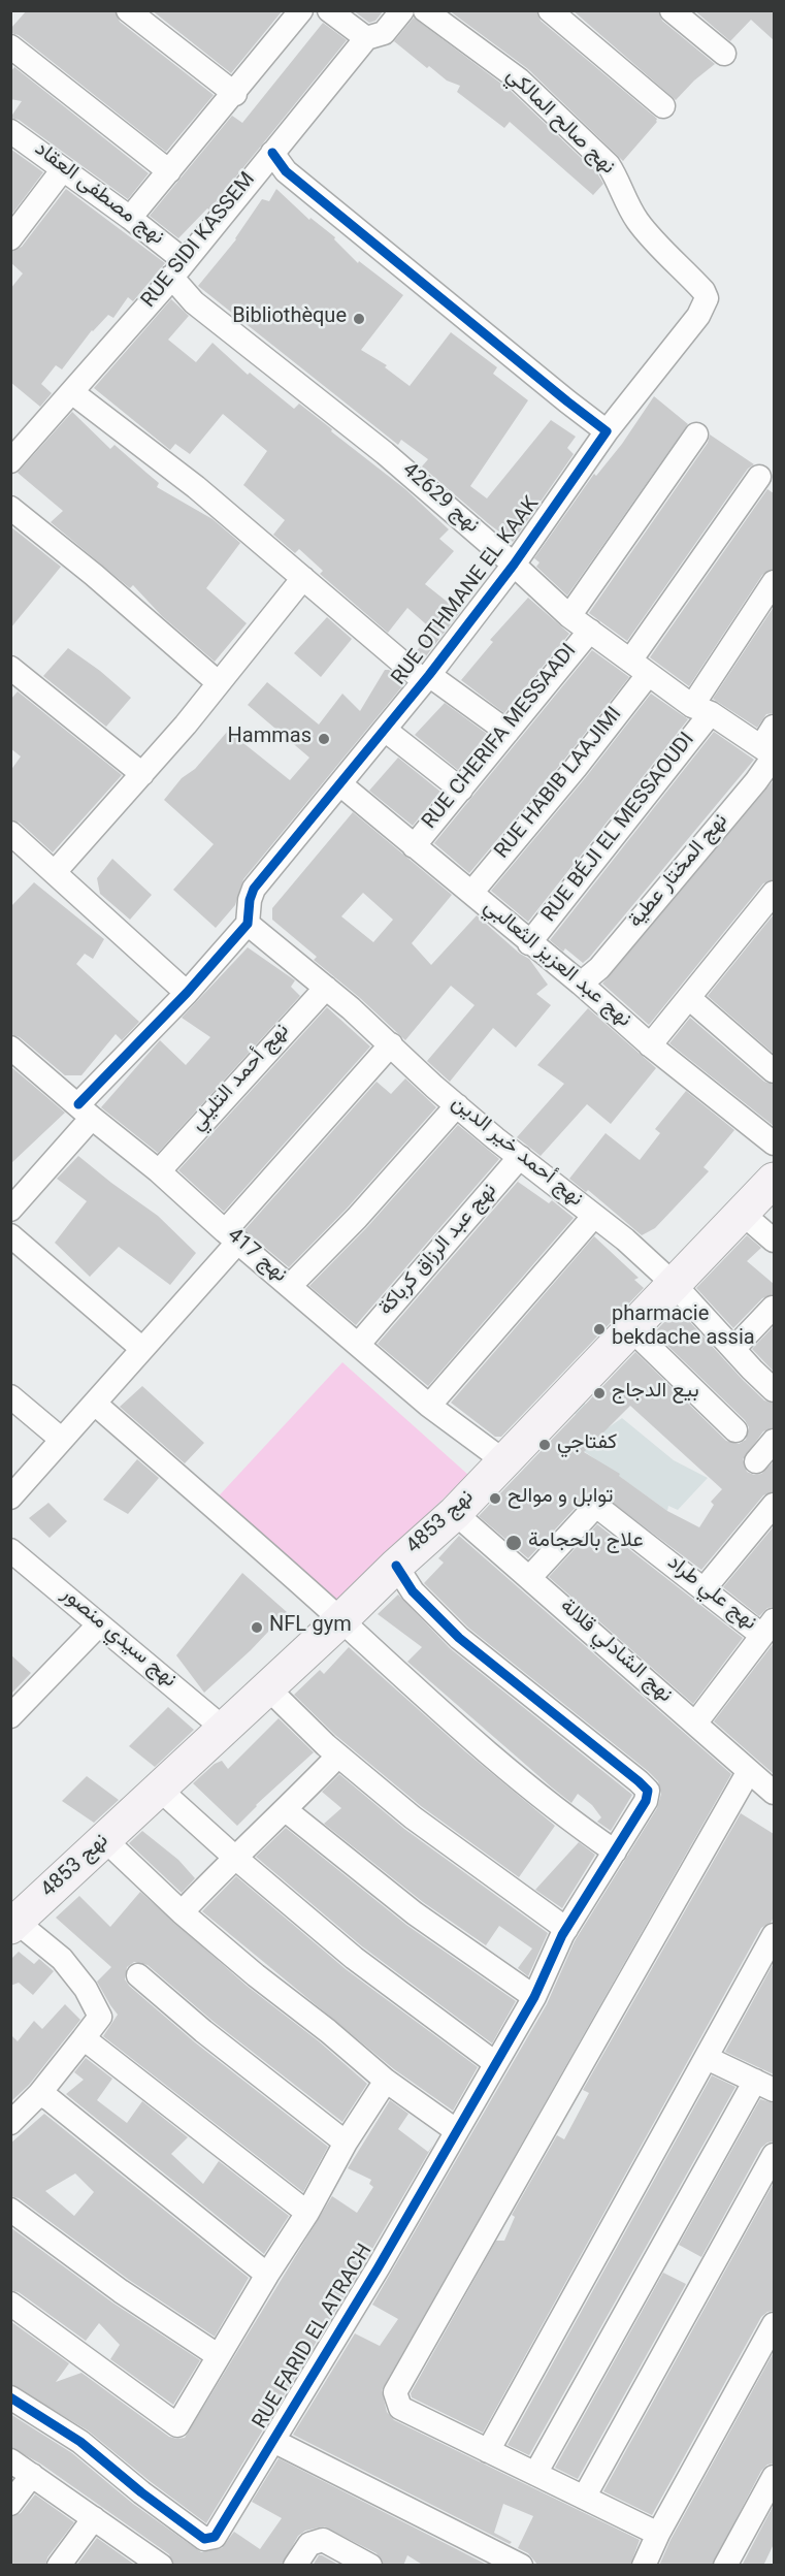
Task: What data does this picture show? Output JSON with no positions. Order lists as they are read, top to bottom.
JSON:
{
  "streets": {
    "street": [
      "نهج صالح المالكي",
      "نهج مصطفى العقاد",
      "RUE SIDI KASSEM",
      "نهج 42629",
      "RUE OTHMANE EL KAAK",
      "RUE CHERIFA MESSAADI",
      "RUE HABIB LAAJIMI",
      "RUE BÉJI EL MESSAOUDI",
      "نهج المختار عطية",
      "نهج عبد العزيز الثعالبي",
      "نهج أحمد التليلي",
      "نهج أحمد خير الدين",
      "نهج عبد الرزاق كرباكة",
      "نهج 417",
      "نهج 4853",
      "نهج علي طراد",
      "نهج سيدي منصور",
      "نهج الشادلي قلالة",
      "RUE FARID EL ATRACH"
    ]
  },
  "crossings": [
    ["نهج صالح المالكي", "RUE OTHMANE EL KAAK"],
    ["نهج مصطفى العقاد", "RUE SIDI KASSEM"],
    ["نهج مصطفى العقاد", "نهج 42629"],
    ["RUE SIDI KASSEM", "نهج 42629"],
    ["نهج 42629", "RUE OTHMANE EL KAAK"],
    ["نهج 42629", "RUE CHERIFA MESSAADI"],
    ["نهج 42629", "RUE HABIB LAAJIMI"],
    ["نهج 42629", "RUE BÉJI EL MESSAOUDI"],
    ["نهج 42629", "نهج المختار عطية"],
    ["RUE OTHMANE EL KAAK", "نهج عبد العزيز الثعالبي"],
    ["RUE OTHMANE EL KAAK", "نهج أحمد خير الدين"],
    ["RUE CHERIFA MESSAADI", "نهج عبد العزيز الثعالبي"],
    ["RUE HABIB LAAJIMI", "نهج عبد العزيز الثعالبي"],
    ["RUE BÉJI EL MESSAOUDI", "نهج عبد العزيز الثعالبي"],
    ["نهج المختار عطية", "نهج عبد العزيز الثعالبي"],
    ["نهج أحمد التليلي", "نهج أحمد خير الدين"],
    ["نهج أحمد التليلي", "نهج 417"],
    ["نهج أحمد خير الدين", "نهج عبد الرزاق كرباكة"],
    ["نهج أحمد خير الدين", "نهج 4853"],
    ["نهج عبد الرزاق كرباكة", "نهج 417"],
    ["نهج 417", "نهج 4853"],
    ["نهج 4853", "نهج سيدي منصور"],
    ["نهج 4853", "نهج الشادلي قلالة"],
    ["نهج 4853", "RUE FARID EL ATRACH"],
    ["نهج علي طراد", "نهج الشادلي قلالة"]
  ],
  "places": [
    "Bibliothèque",
    "Hammas",
    "pharmacie bekdache assia",
    "بيع الدجاج",
    "كفتاجي",
    "توابل و موالح",
    "علاج بالحجامة",
    "NFL gym"
  ]
}
